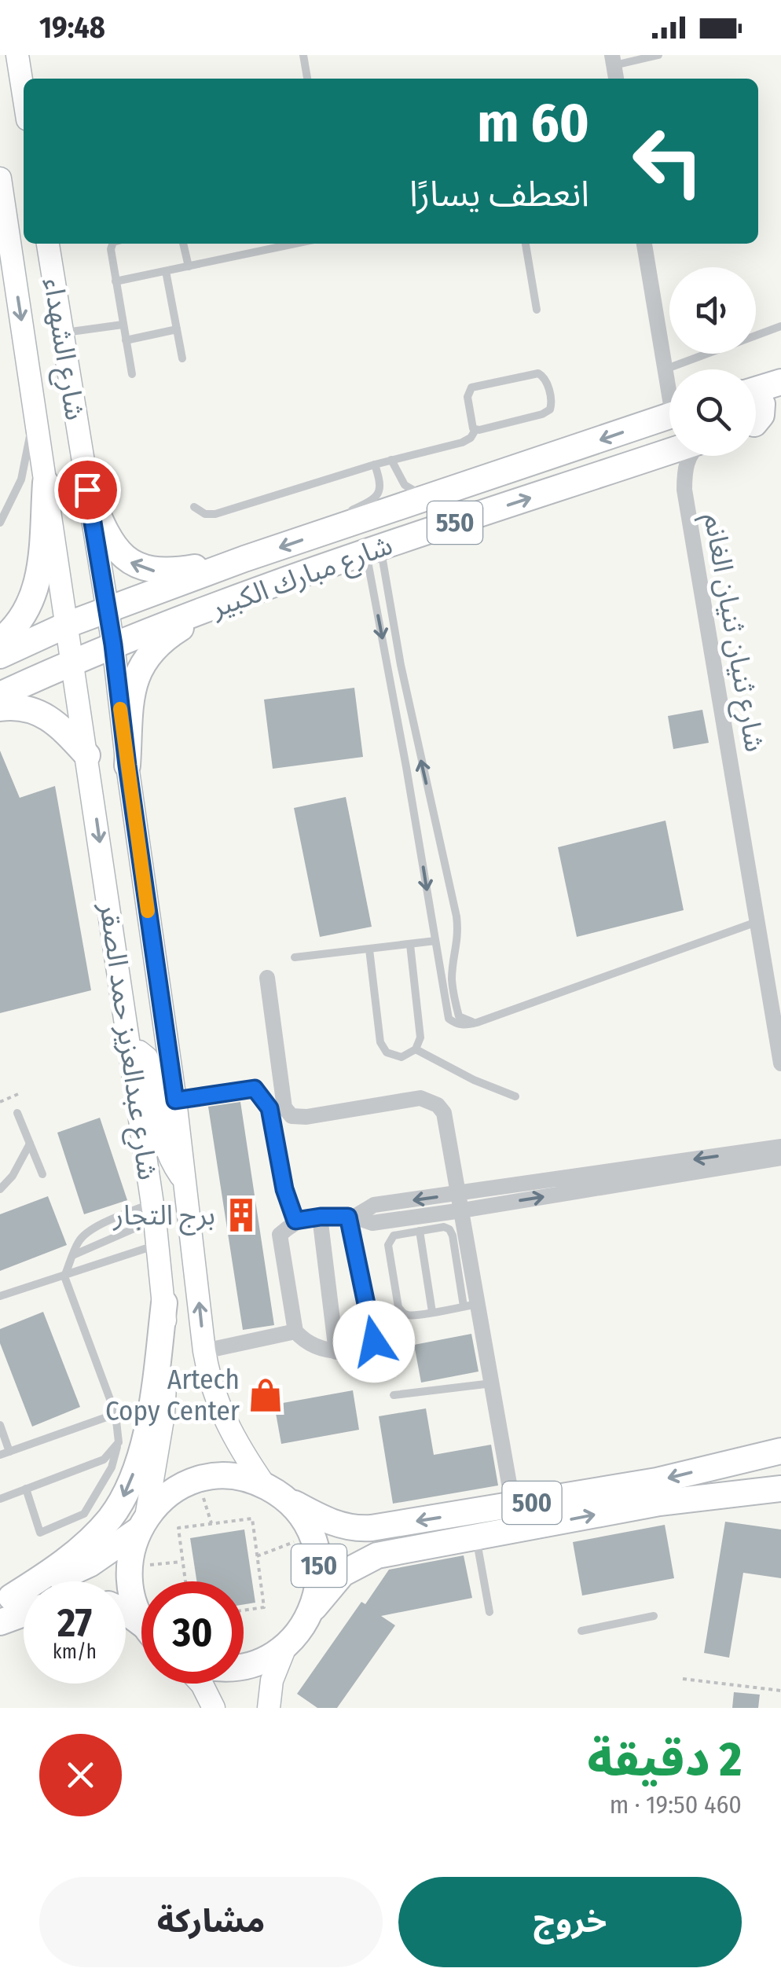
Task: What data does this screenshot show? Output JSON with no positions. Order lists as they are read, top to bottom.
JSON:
{
  "streets": {
    "main road": [
      "شارع الشهداء",
      "550",
      "شارع مبارك الكبير",
      "شارع عبدالعزيز حمد الصقر",
      "500",
      "150"
    ],
    "street": ["شارع ثنيان ثنيان الغانم"]
  },
  "crossings": [
    ["شارع الشهداء", "شارع مبارك الكبير"],
    ["شارع الشهداء", "شارع عبدالعزيز حمد الصقر"],
    ["شارع مبارك الكبير", "شارع عبدالعزيز حمد الصقر"],
    ["شارع عبدالعزيز حمد الصقر", "500"],
    ["شارع عبدالعزيز حمد الصقر", "150"],
    ["500", "150"]
  ],
  "places": {
    "building": ["برج التجار"],
    "shop": ["Artech Copy Center"]
  },
  "page": {
    "status": "19:48",
    "turn": ["60 m", "انعطف يسارًا"],
    "speed": "27 km/h",
    "limit": "30",
    "heading": ["2 دقيقة", "460 m · 19:50"],
    "buttons": ["خروج", "مشاركة"]
  }
}
